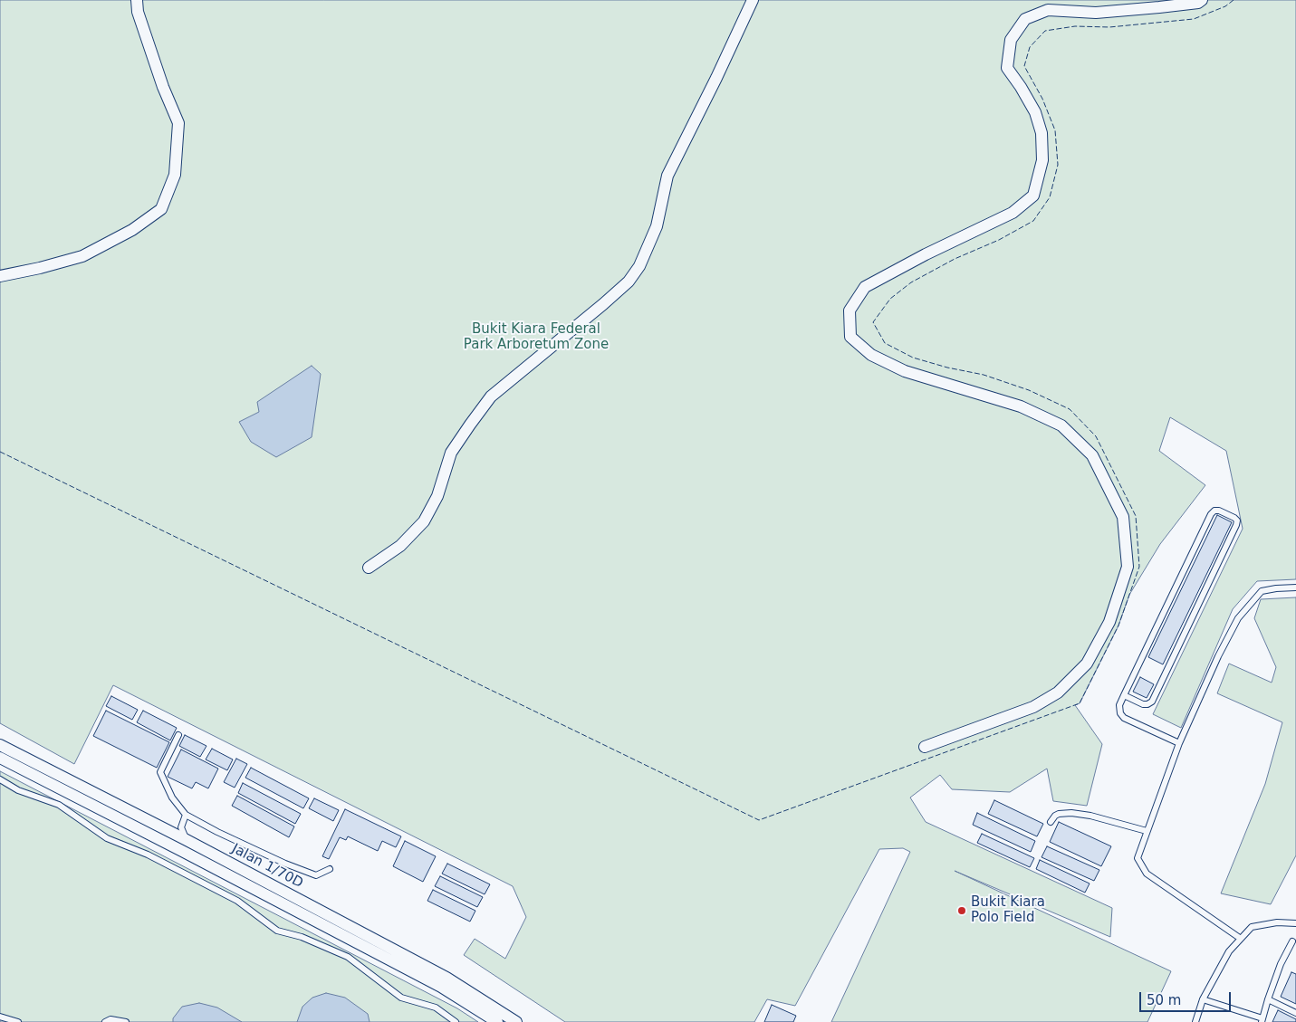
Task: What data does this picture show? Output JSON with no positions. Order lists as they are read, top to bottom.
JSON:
{
  "streets": {
    "street": ["Jalan 1/70D"]
  },
  "parks": ["Bukit Kiara Federal Park Arboretum Zone"],
  "places": ["Bukit Kiara Polo Field"],
  "scale_bar": "50 m"
}
